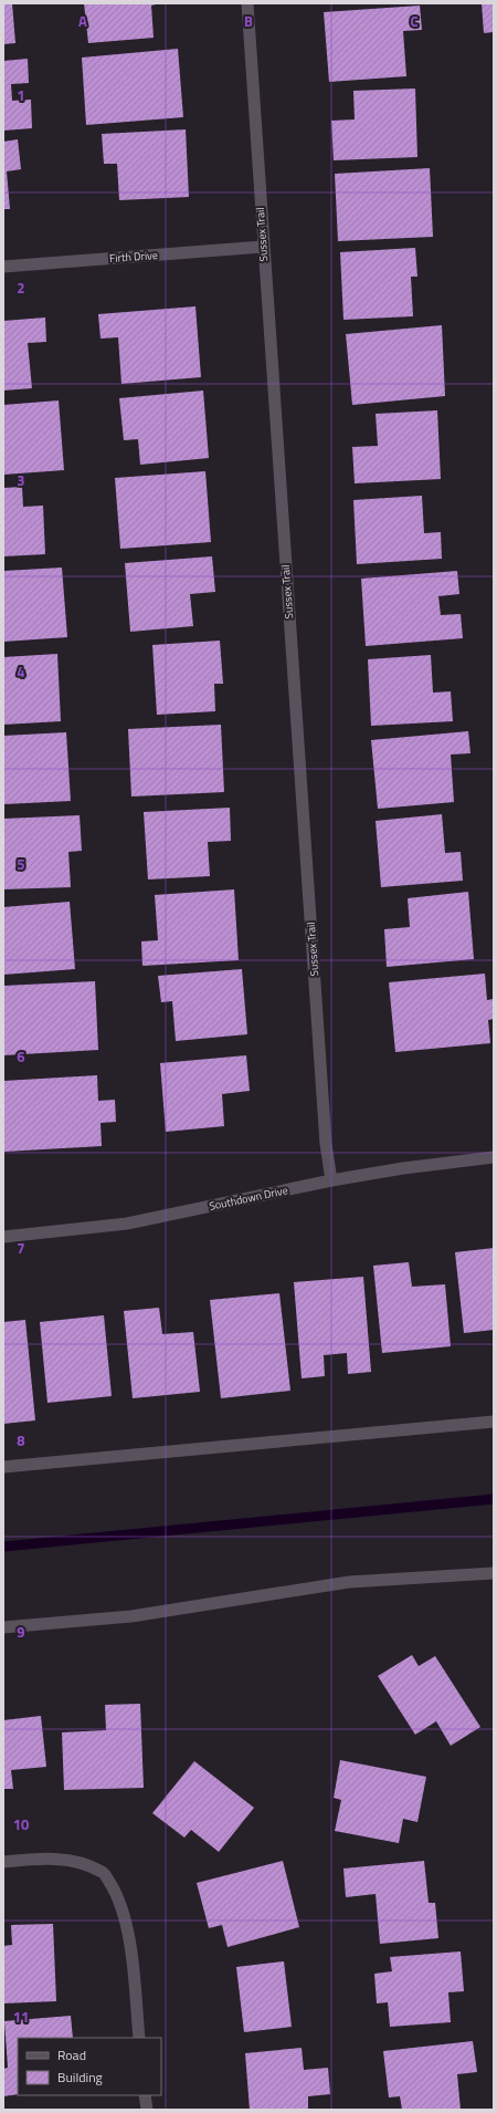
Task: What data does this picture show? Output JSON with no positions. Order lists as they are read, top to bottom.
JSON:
{
  "streets": {
    "street": ["Sussex Trail", "Firth Drive", "Southdown Drive"]
  },
  "crossings": [
    ["Sussex Trail", "Firth Drive"],
    ["Sussex Trail", "Southdown Drive"]
  ],
  "legend": ["Road", "Building"],
  "grid": {
    "columns": ["A", "B", "C"],
    "rows": [
      "1",
      "2",
      "3",
      "4",
      "5",
      "6",
      "7",
      "8",
      "9",
      "10",
      "11"
    ]
  }
}
